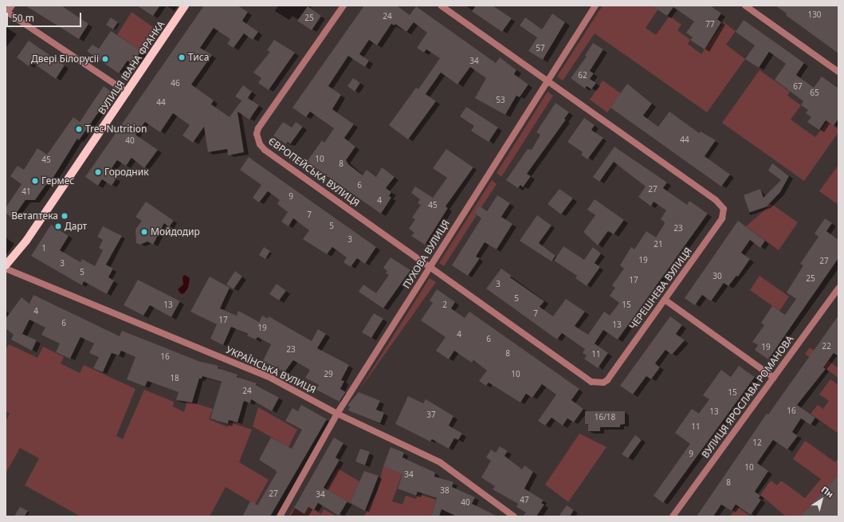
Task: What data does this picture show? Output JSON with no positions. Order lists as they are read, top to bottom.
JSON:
{
  "streets": {
    "main road": ["ВУЛИЦЯ ІВАНА ФРАНКА"],
    "street": [
      "ЄВРОПЕЙСЬКА ВУЛИЦЯ",
      "ПУХОВА ВУЛИЦЯ",
      "ЧЕРЕШНЕВА ВУЛИЦЯ",
      "УКРАЇНСЬКА ВУЛИЦЯ",
      "ВУЛИЦЯ ЯРОСЛАВА РОМАНОВА"
    ]
  },
  "crossings": [
    ["ЄВРОПЕЙСЬКА ВУЛИЦЯ", "ПУХОВА ВУЛИЦЯ"],
    ["ЄВРОПЕЙСЬКА ВУЛИЦЯ", "ЧЕРЕШНЕВА ВУЛИЦЯ"],
    ["ПУХОВА ВУЛИЦЯ", "ЧЕРЕШНЕВА ВУЛИЦЯ"],
    ["ПУХОВА ВУЛИЦЯ", "УКРАЇНСЬКА ВУЛИЦЯ"]
  ],
  "places": [
    "Тиса",
    "Двері Білорусіі",
    "Trec Nutrition",
    "Городник",
    "Гермес",
    "Ветаптека",
    "Дарт",
    "Мойдодир"
  ],
  "house_numbers": [
    "130",
    "24",
    "25",
    "77",
    "57",
    "34",
    "62",
    "46",
    "67",
    "65",
    "53",
    "44",
    "44",
    "40",
    "10",
    "45",
    "8",
    "6",
    "27",
    "41",
    "9",
    "4",
    "45",
    "7",
    "5",
    "23",
    "3",
    "21",
    "1",
    "19",
    "27",
    "3",
    "5",
    "30",
    "25",
    "17",
    "3",
    "5",
    "13",
    "2",
    "15",
    "4",
    "7",
    "17",
    "6",
    "13",
    "19",
    "4",
    "6",
    "22",
    "19",
    "23",
    "8",
    "11",
    "16",
    "29",
    "10",
    "18",
    "24",
    "15",
    "16",
    "13",
    "37",
    "16/18",
    "11",
    "12",
    "9",
    "10",
    "34",
    "8",
    "38",
    "27",
    "34",
    "47",
    "40"
  ],
  "scale_bar": "50 m",
  "north": "top right"
}
